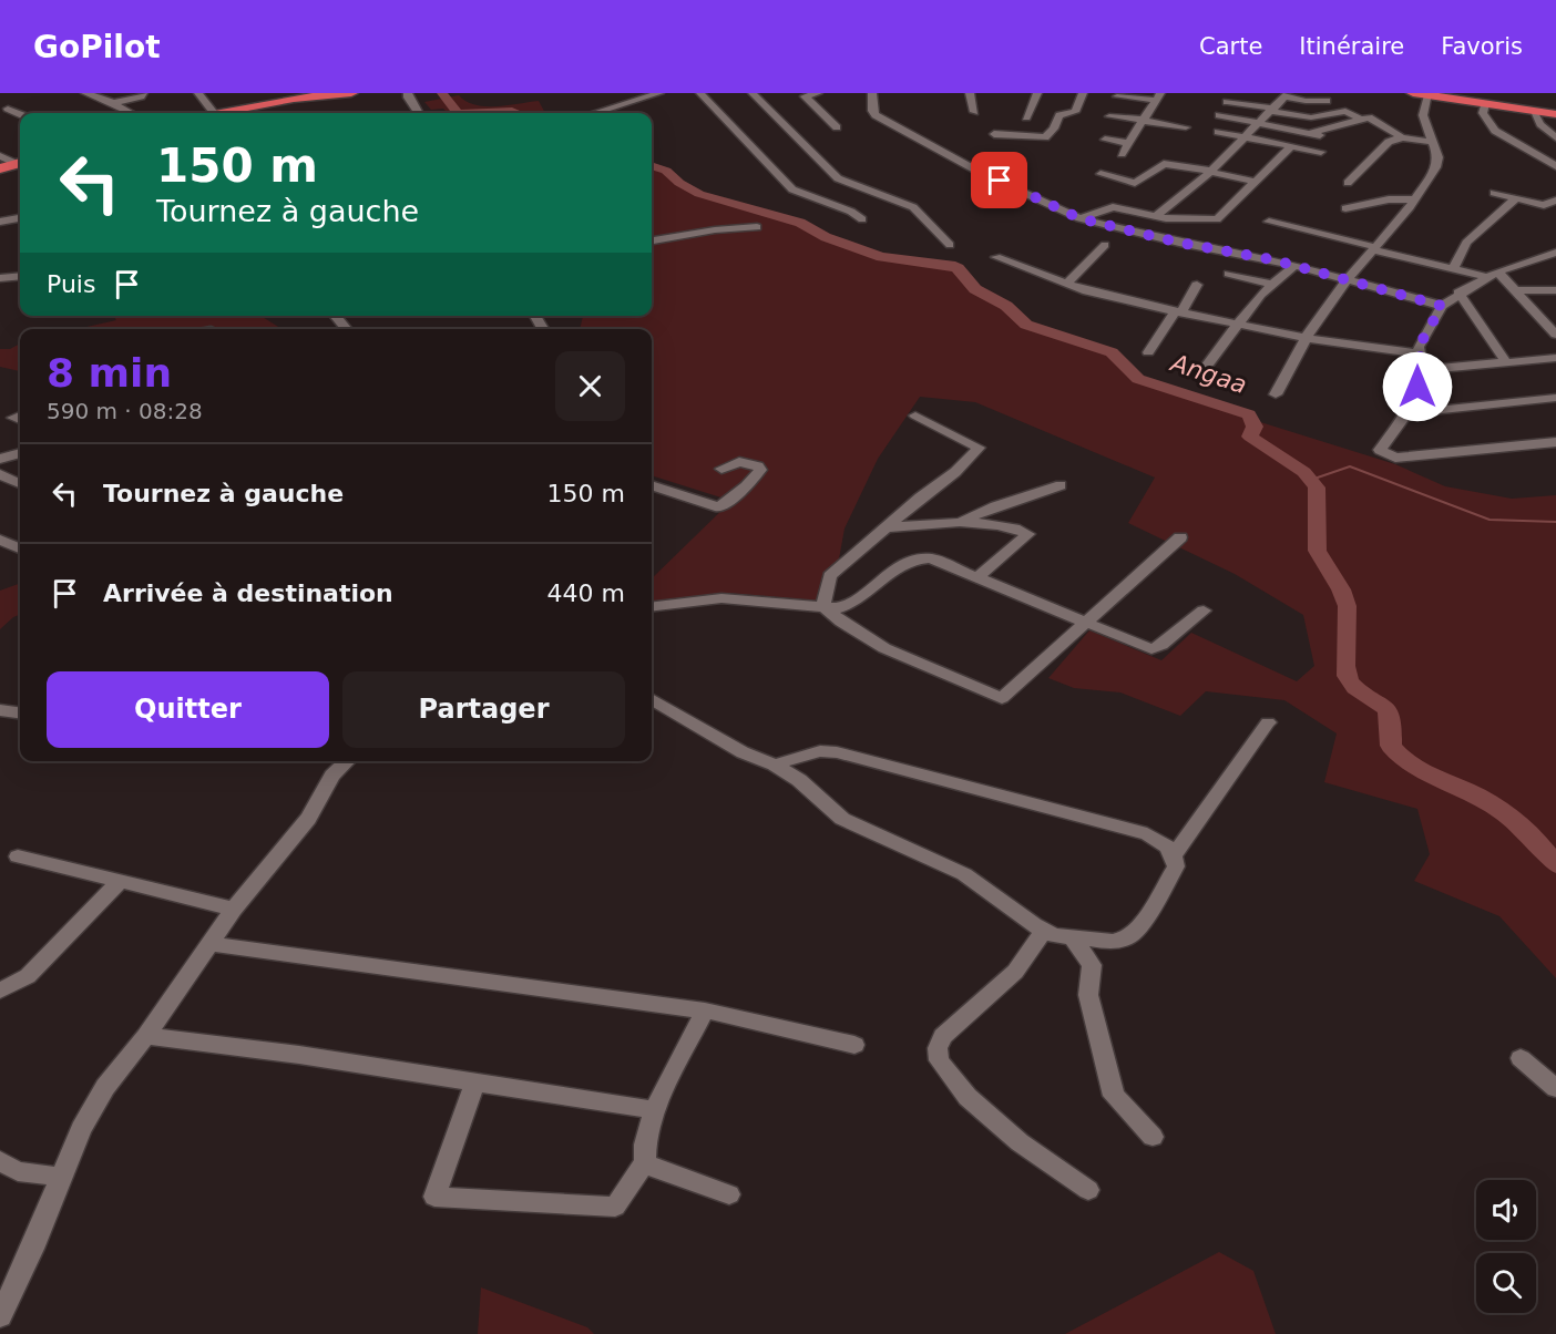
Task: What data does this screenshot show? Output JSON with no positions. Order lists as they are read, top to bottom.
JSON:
{
  "water": ["Angaa"],
  "page": {
    "header": "GoPilot",
    "nav": ["Carte", "Itinéraire", "Favoris"],
    "turn": ["150 m", "Tournez à gauche"],
    "then": "Puis",
    "heading": ["8 min", "590 m · 08:28"],
    "list": [
      {
        "name": "Tournez à gauche",
        "value": "150 m"
      },
      {
        "name": "Arrivée à destination",
        "value": "440 m"
      }
    ],
    "buttons": ["Quitter", "Partager"]
  }
}
